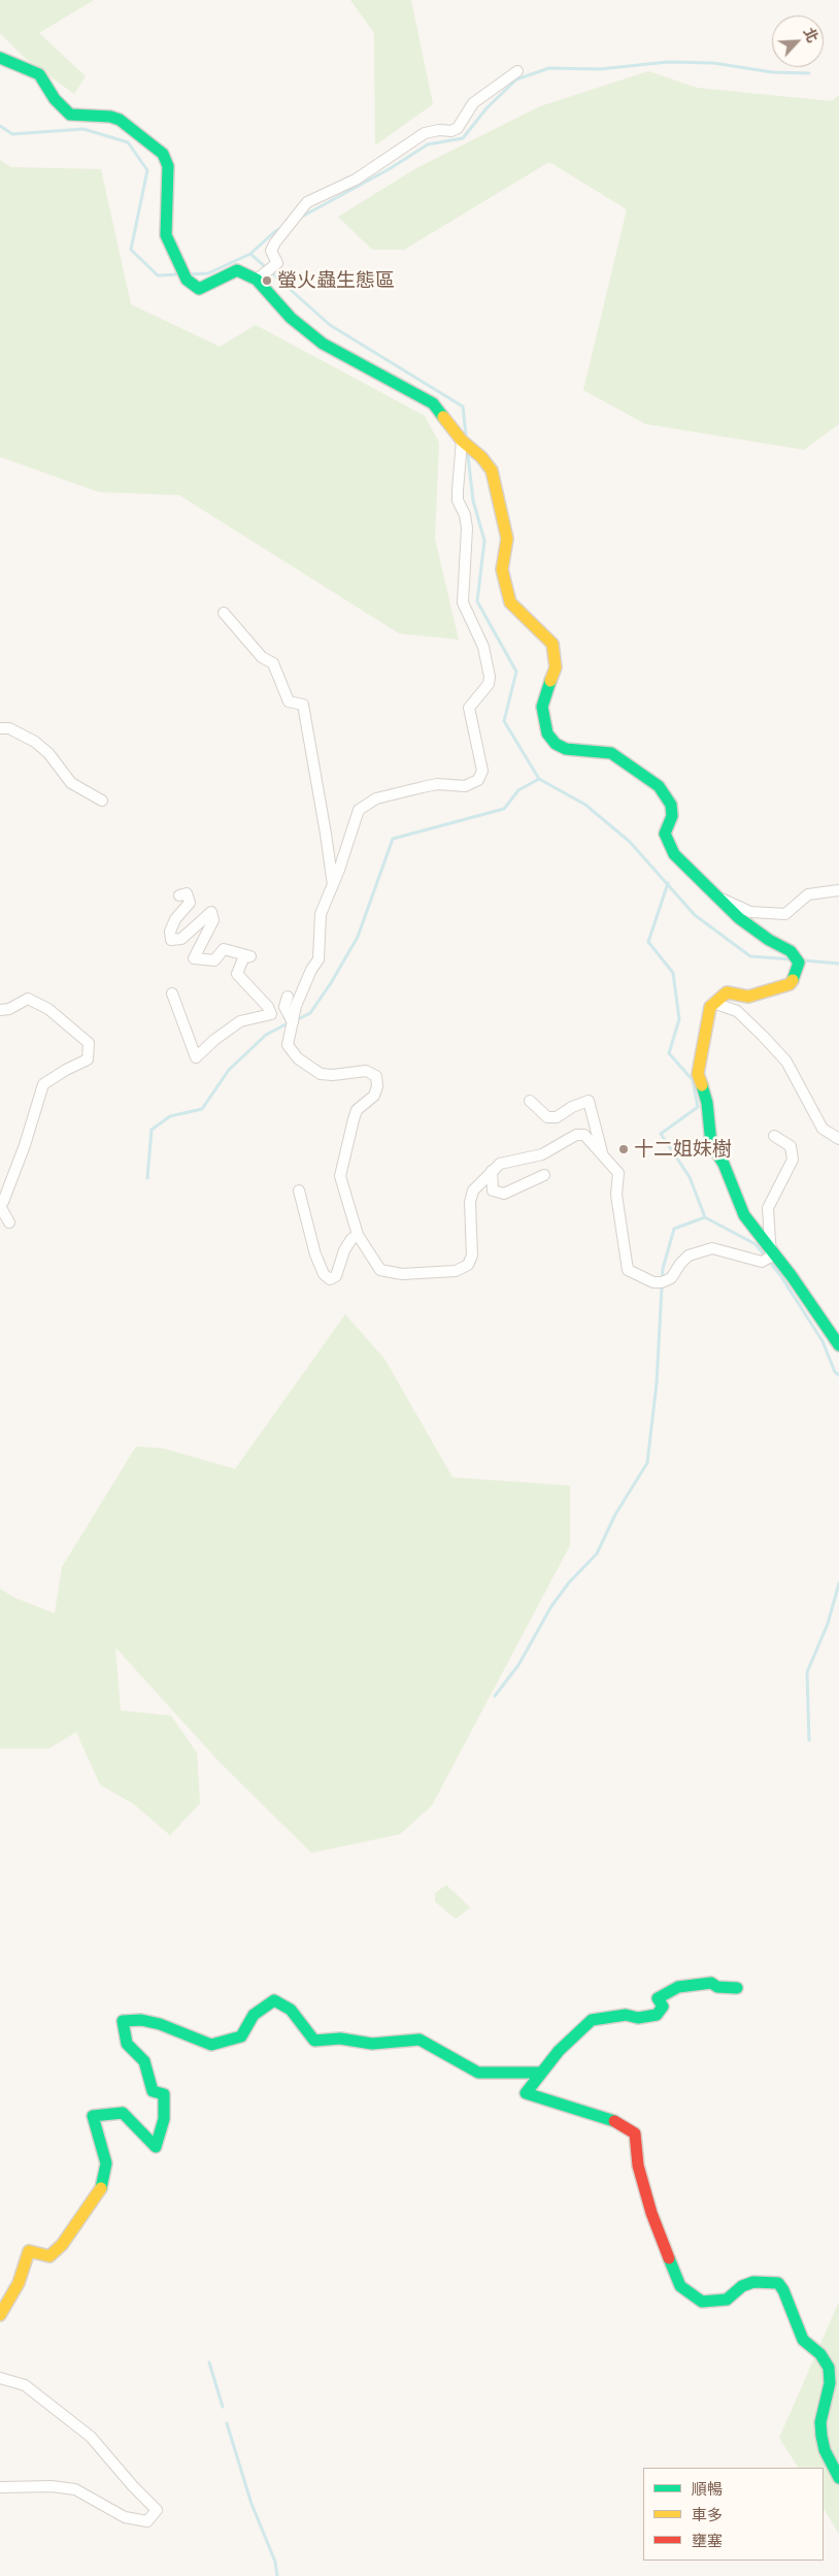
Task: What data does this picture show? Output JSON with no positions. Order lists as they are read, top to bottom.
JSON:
{
  "places": ["螢火蟲生態區", "十二姐妹樹"],
  "legend": ["順暢", "車多", "壅塞"],
  "north": "top right"
}
